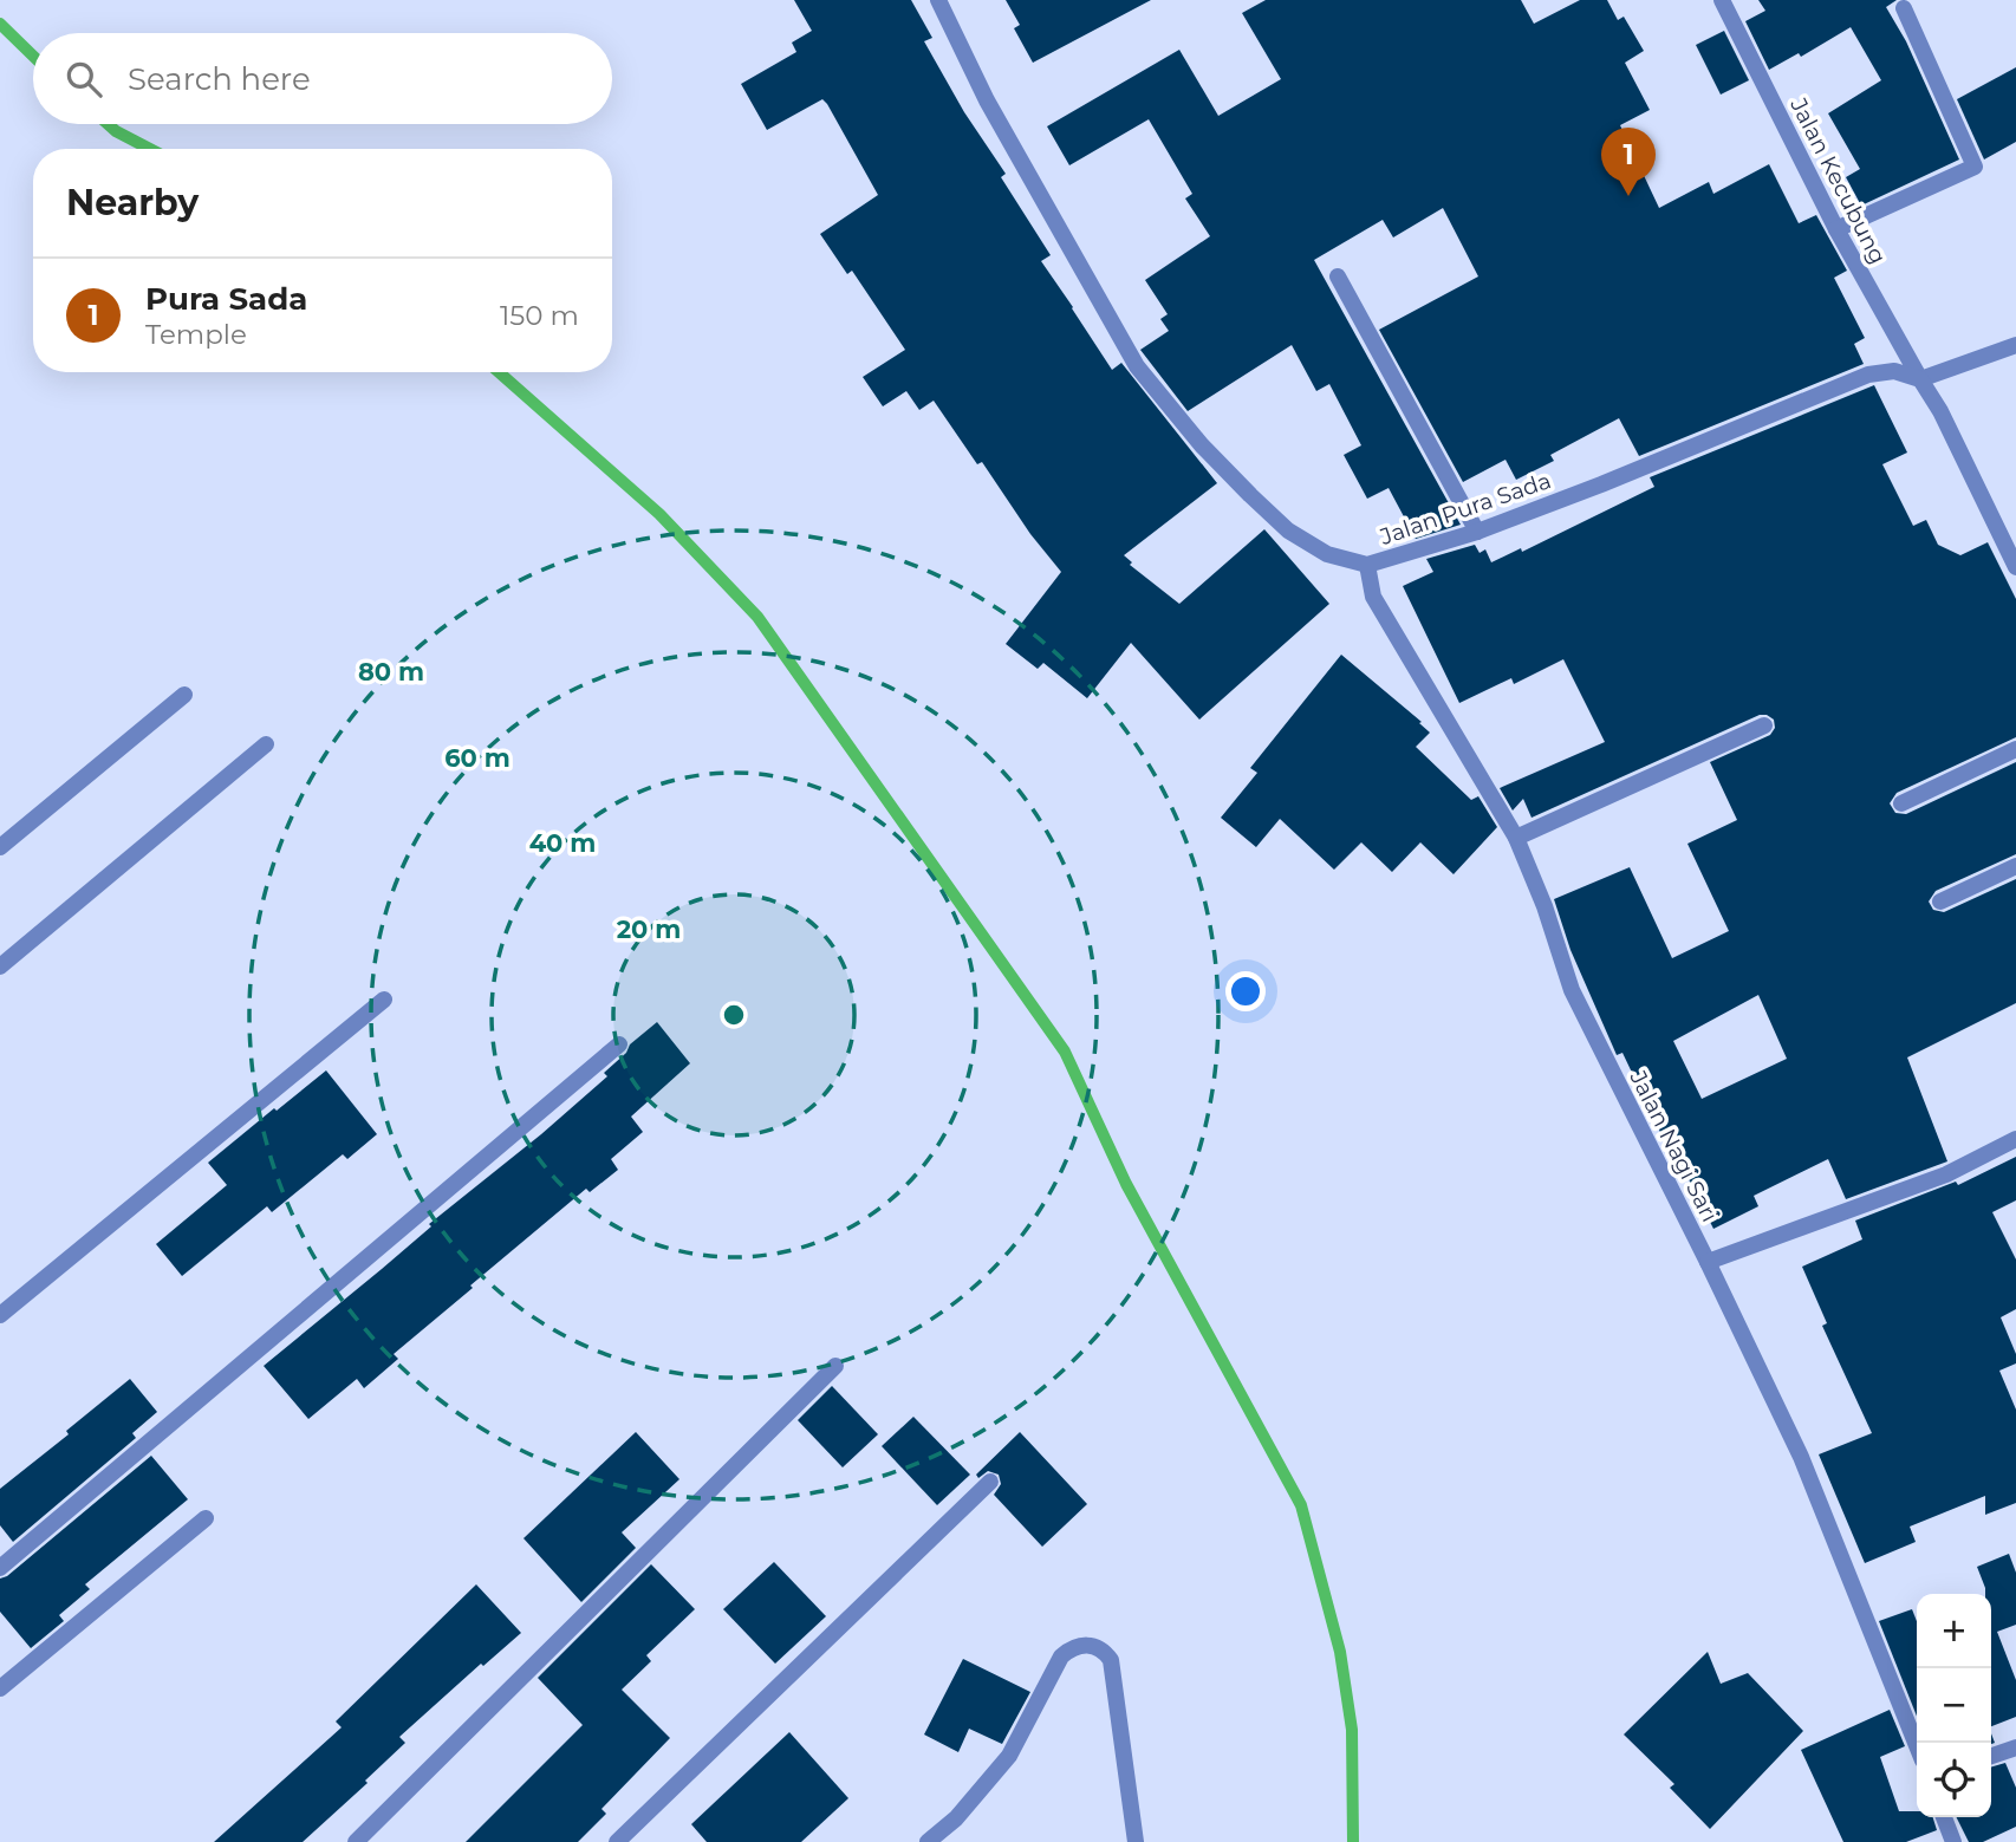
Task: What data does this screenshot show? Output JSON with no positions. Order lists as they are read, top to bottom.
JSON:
{
  "streets": {
    "street": ["Jalan Kecubung", "Jalan Pura Sada", "Jalan Nagi Sari"]
  },
  "crossings": [
    ["Jalan Kecubung", "Jalan Pura Sada"],
    ["Jalan Pura Sada", "Jalan Nagi Sari"]
  ],
  "page": {
    "search": "Search here",
    "pins": "1",
    "heading": "Nearby",
    "list": [
      {
        "mark": "1",
        "name": "Pura Sada",
        "note": "Temple",
        "value": "150 m"
      }
    ],
    "map_buttons": ["+", "−"]
  },
  "rings": [
    "80 m",
    "60 m",
    "40 m",
    "20 m"
  ]
}
